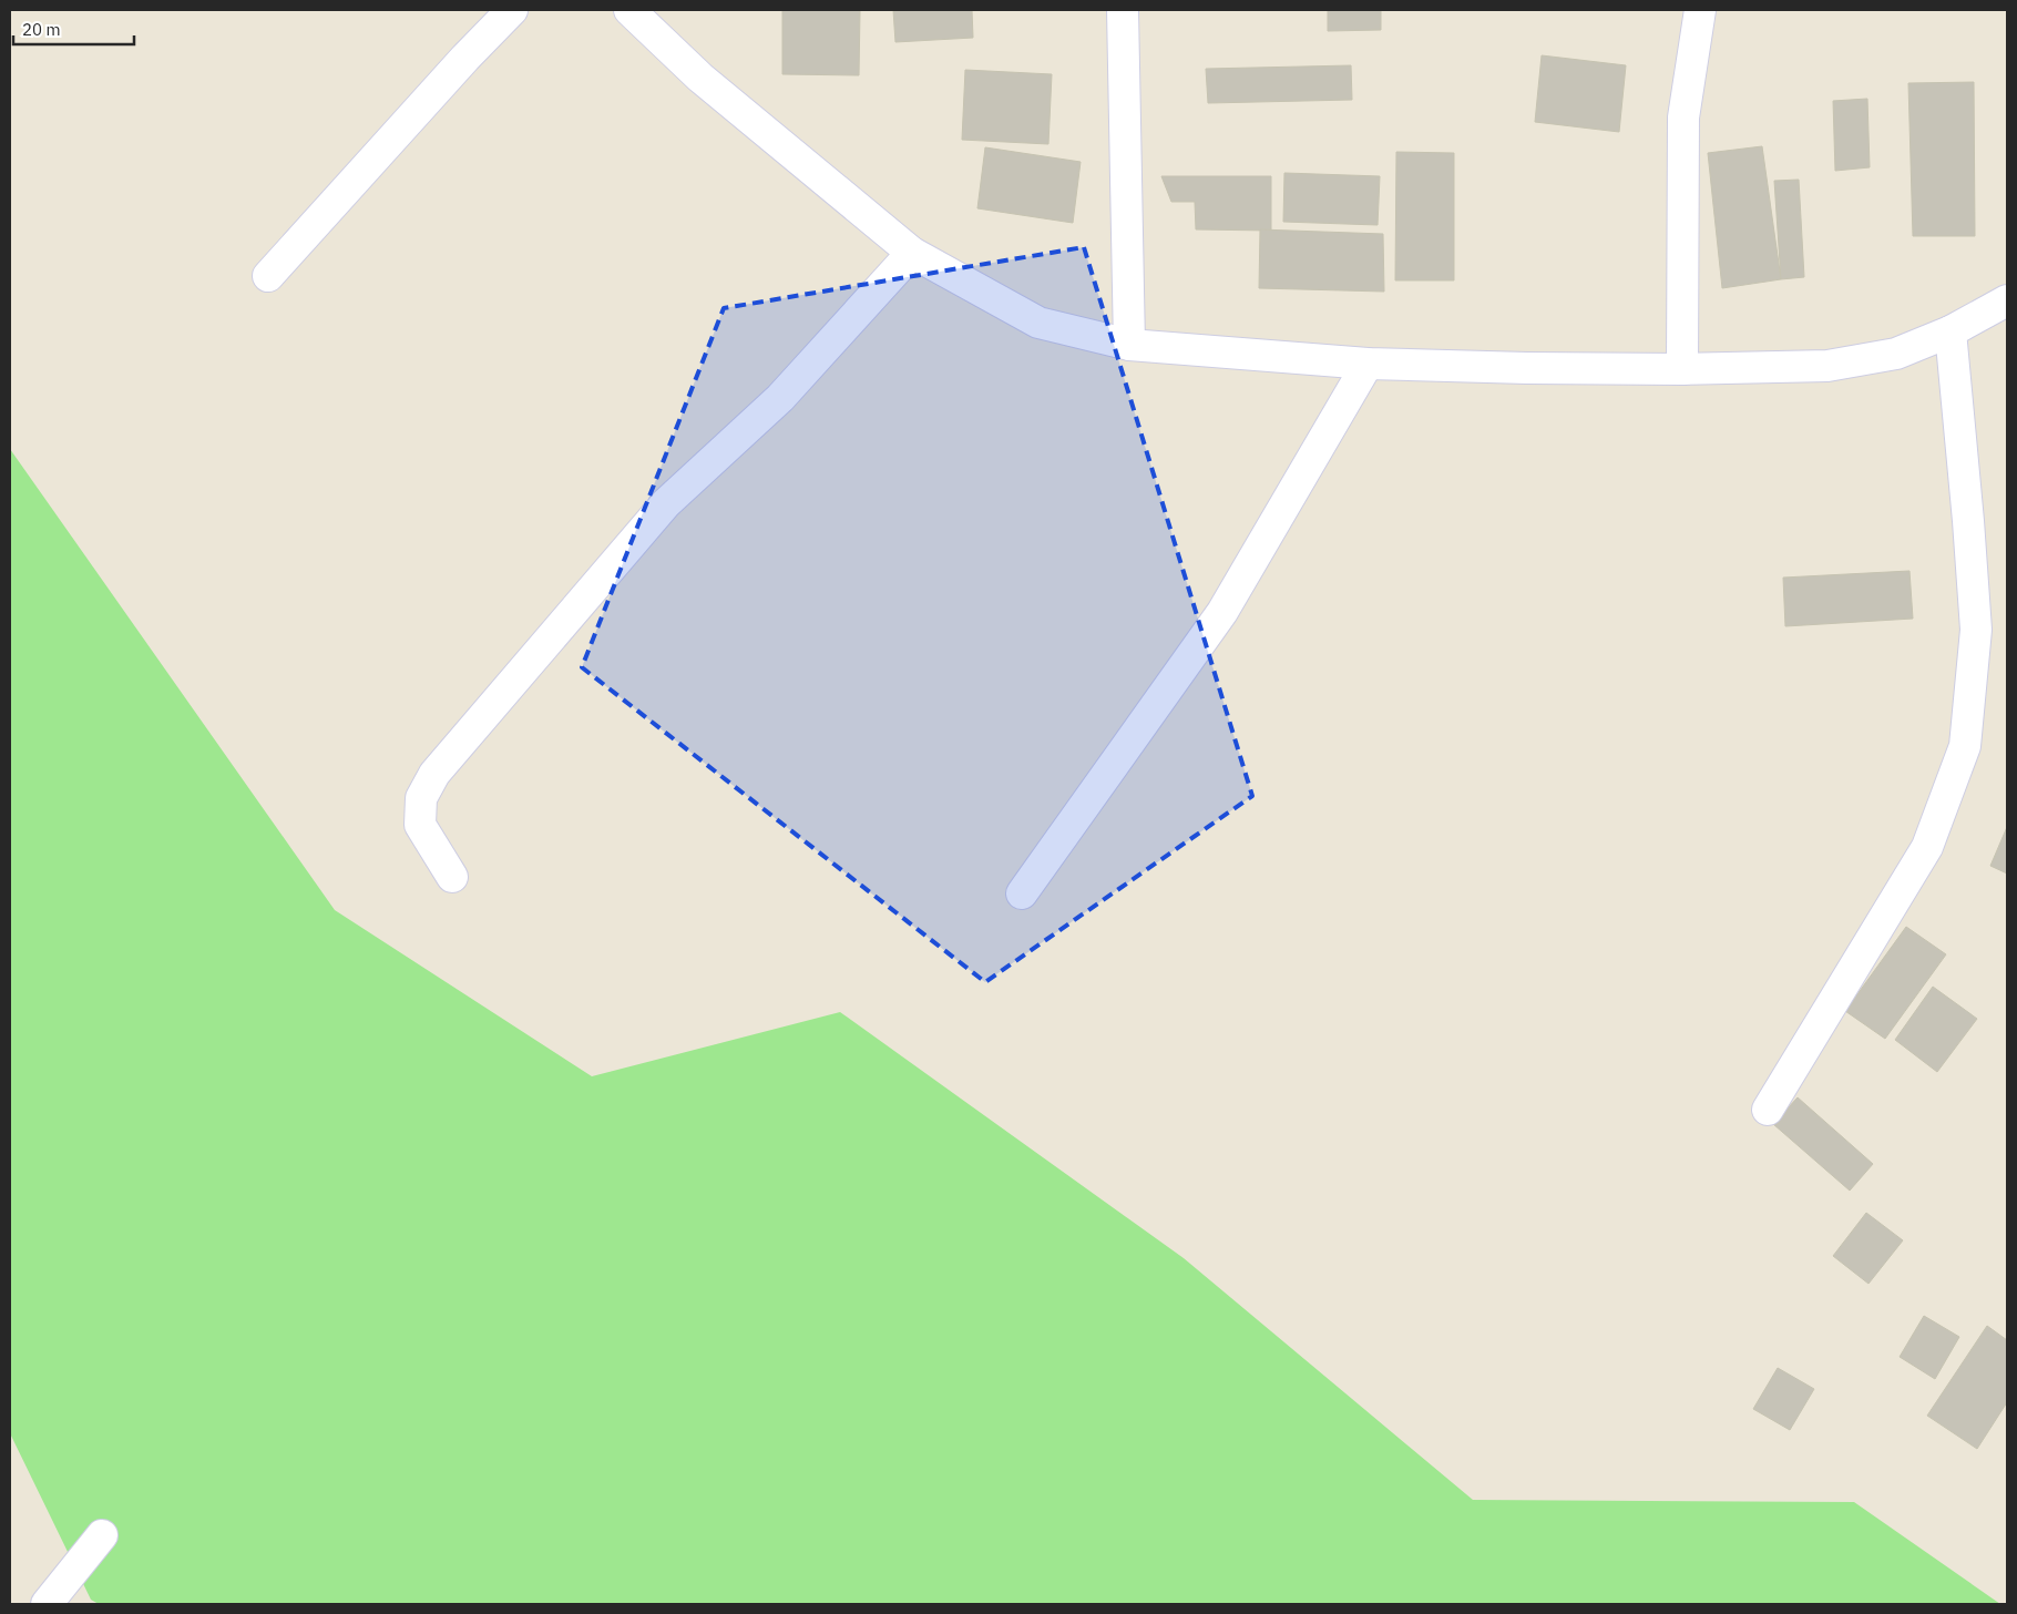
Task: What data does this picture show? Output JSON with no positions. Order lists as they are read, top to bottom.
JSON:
{
  "scale_bar": "20 m"
}
